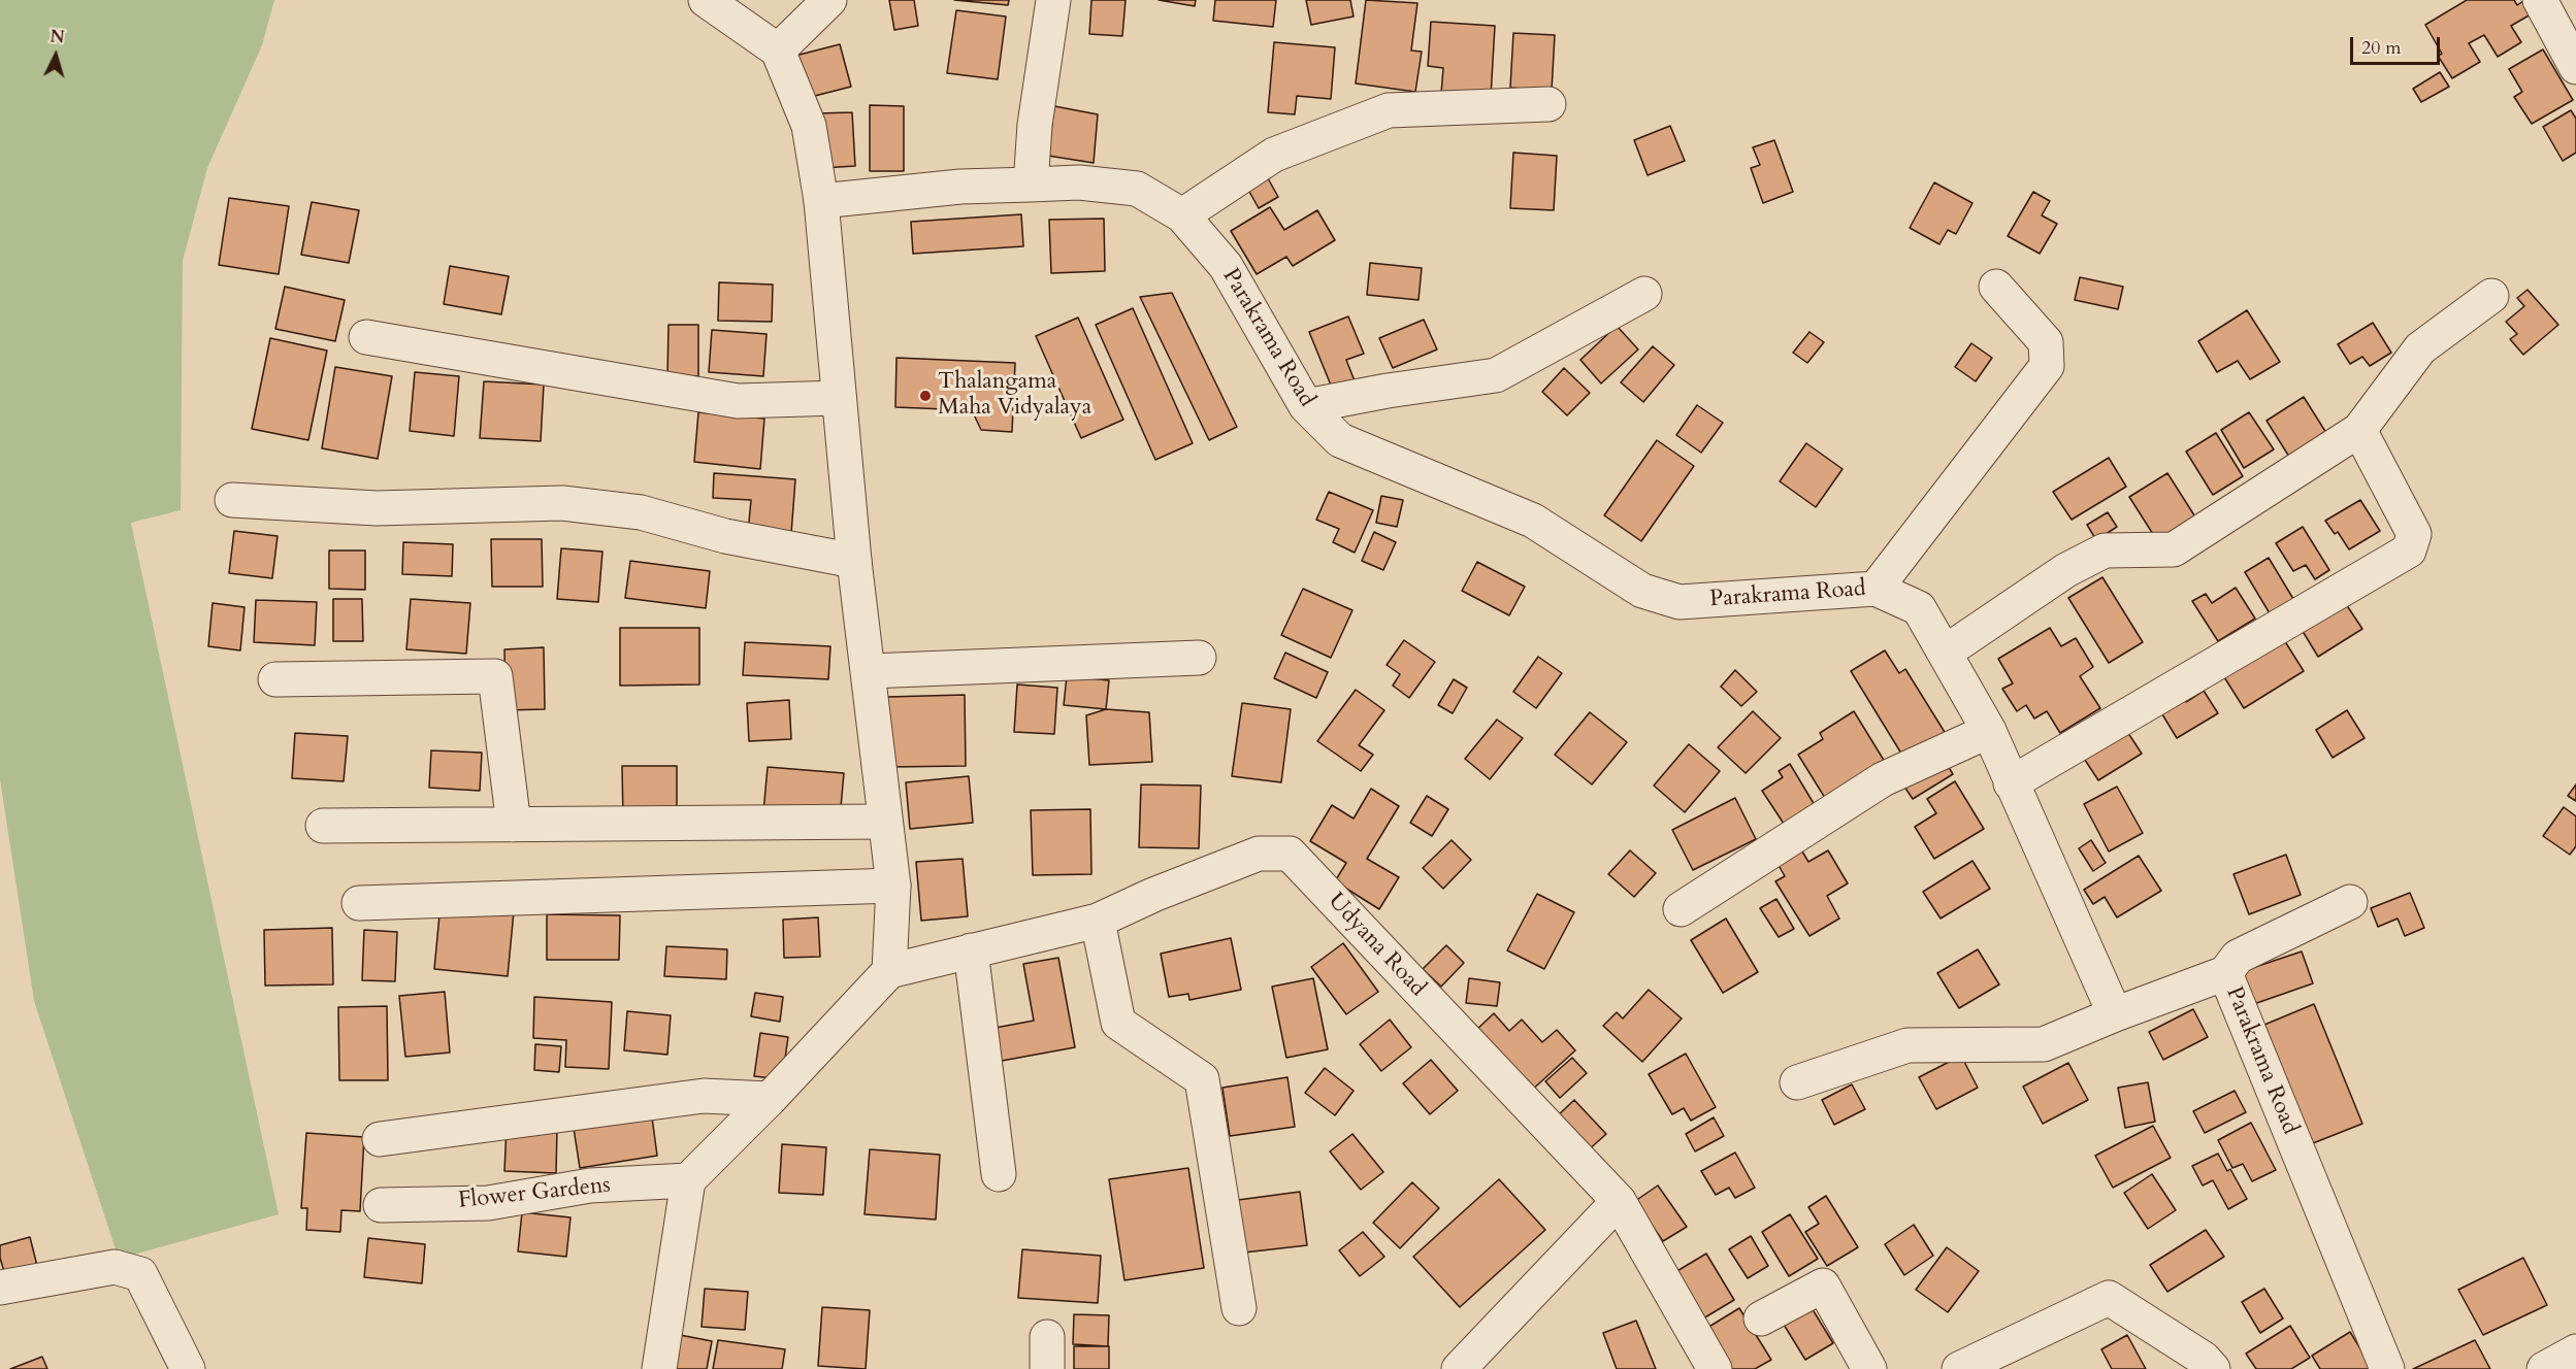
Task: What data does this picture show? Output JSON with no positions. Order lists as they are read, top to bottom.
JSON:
{
  "streets": {
    "street": ["Parakrama Road", "Udyana Road", "Flower Gardens"]
  },
  "places": ["Thalangama Maha Vidyalaya"],
  "scale_bar": "20 m",
  "north": "top"
}
